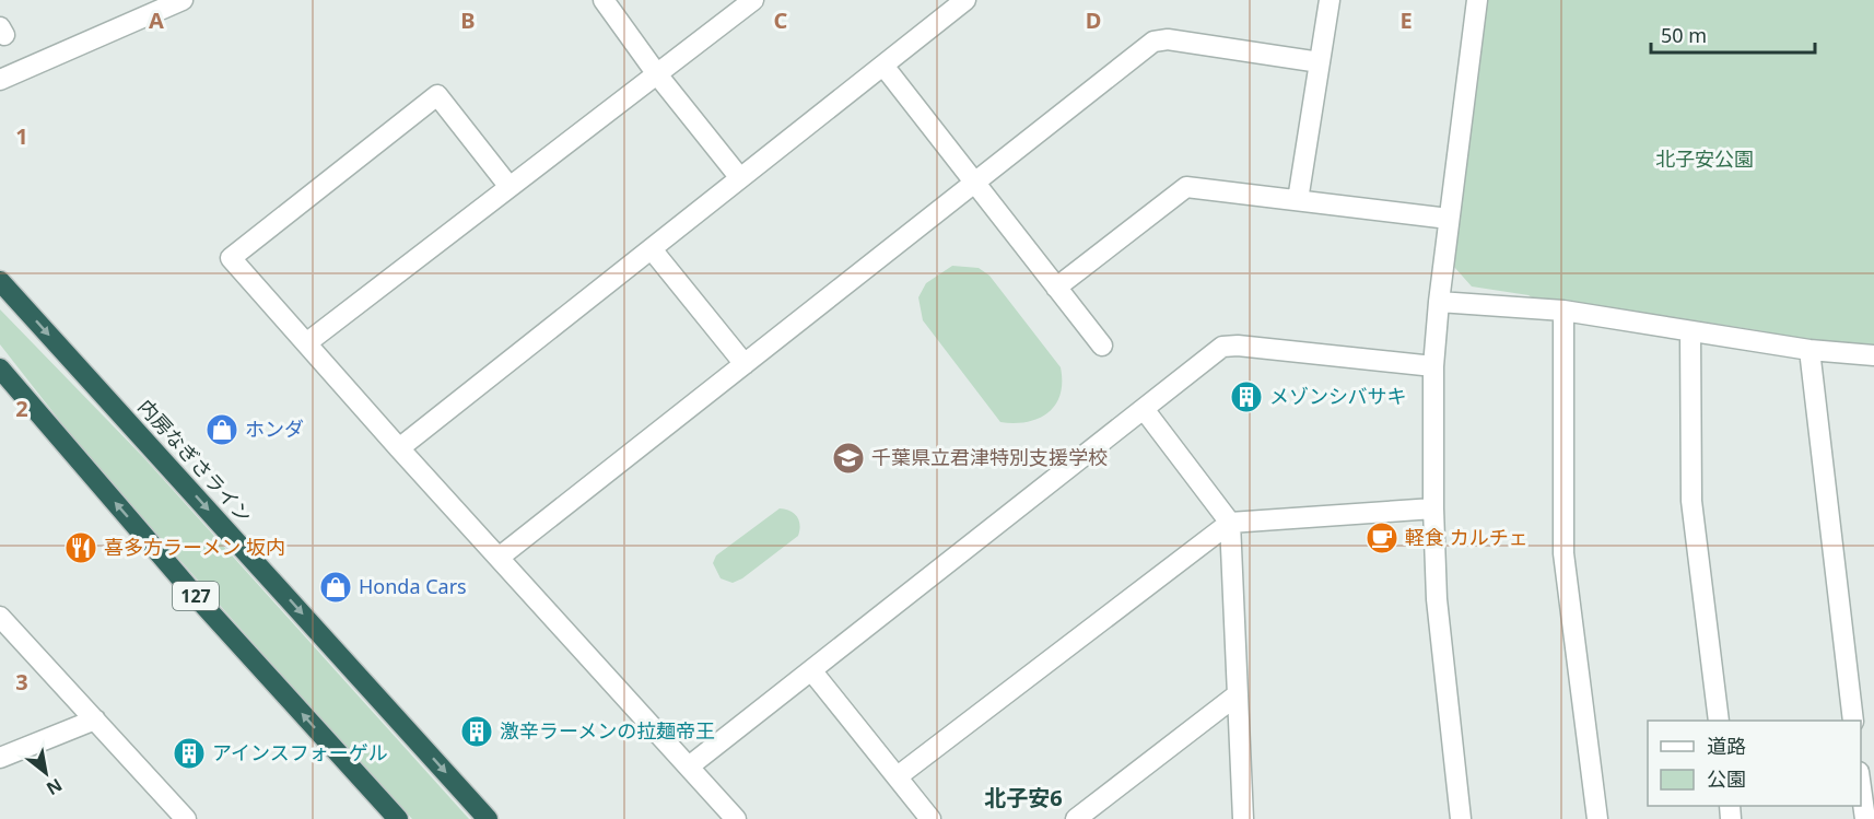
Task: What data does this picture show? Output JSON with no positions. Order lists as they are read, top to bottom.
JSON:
{
  "streets": {
    "highway": ["内房なぎさライン", "127"]
  },
  "districts": ["北子安6"],
  "parks": ["北子安公園"],
  "places": {
    "building": ["メゾンシバサキ", "激辛ラーメンの拉麺帝王", "アインスフォーゲル"],
    "shop": ["ホンダ", "Honda Cars"],
    "school or university": ["千葉県立君津特別支援学校"],
    "cafe": ["軽食 カルチェ"],
    "restaurant": ["喜多方ラーメン 坂内"]
  },
  "legend": ["道路", "公園"],
  "scale_bar": "50 m",
  "north": "bottom right",
  "grid": {
    "columns": [
      "A",
      "B",
      "C",
      "D",
      "E"
    ],
    "rows": ["1", "2", "3"]
  }
}
